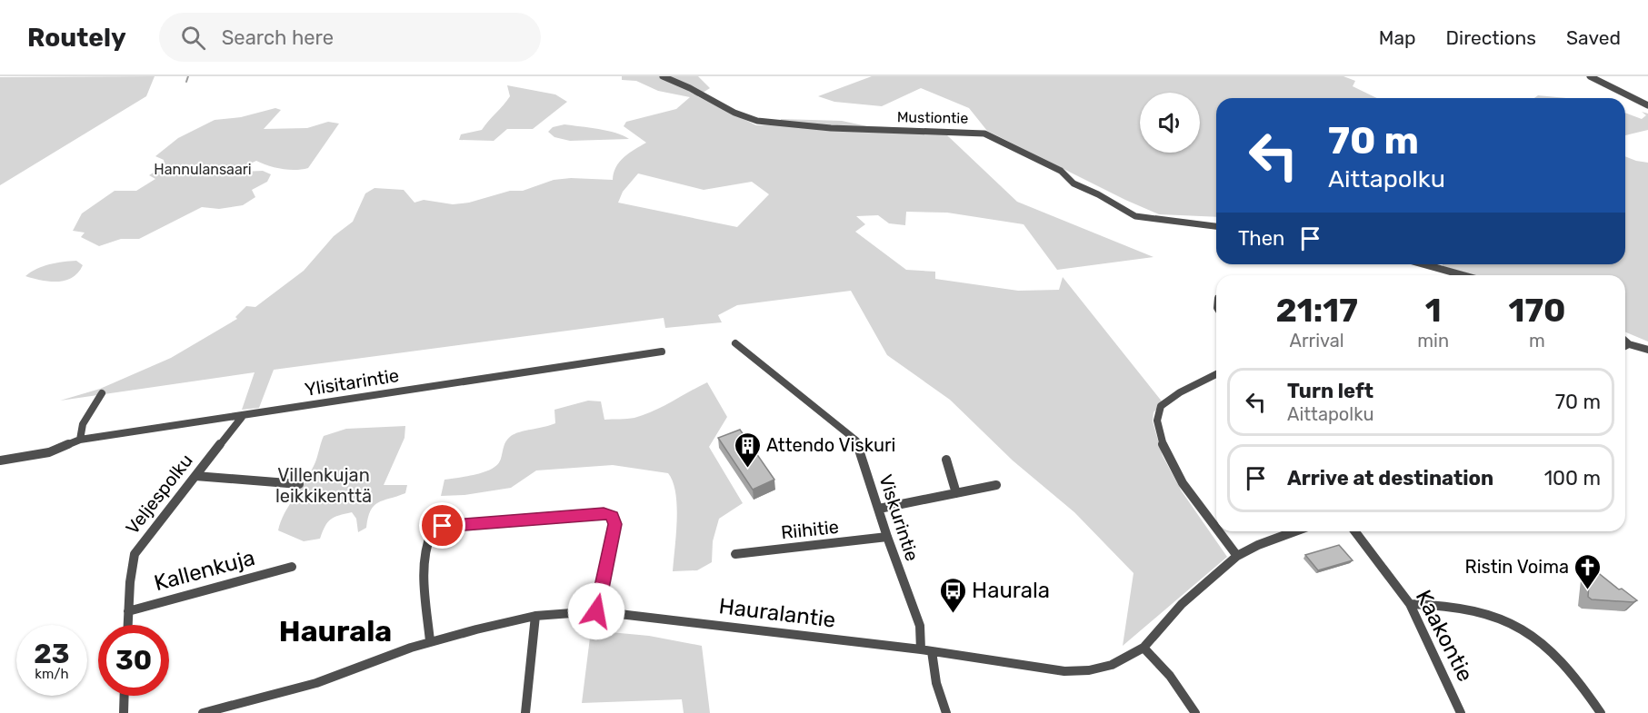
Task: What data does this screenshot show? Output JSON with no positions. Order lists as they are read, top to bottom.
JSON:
{
  "streets": {
    "street": [
      "Mustiontie",
      "Ylisitarintie",
      "Veljespolku",
      "Viskurintie",
      "Riihitie",
      "Kallenkuja",
      "Hauralantie",
      "Kaakontie"
    ]
  },
  "crossings": [
    ["Ylisitarintie", "Veljespolku"],
    ["Veljespolku", "Kallenkuja"],
    ["Viskurintie", "Riihitie"],
    ["Viskurintie", "Hauralantie"]
  ],
  "districts": ["Haurala"],
  "parks": ["Hannulansaari", "Villenkujan leikkikenttä"],
  "places": {
    "building": ["Attendo Viskuri"],
    "church": ["Ristin Voima"],
    "bus stop": ["Haurala"]
  },
  "page": {
    "header": "Routely",
    "search": "Search here",
    "nav": ["Map", "Directions", "Saved"],
    "turn": ["70 m", "Aittapolku"],
    "then": "Then",
    "eta": [
      "21:17",
      "Arrival",
      "1",
      "min",
      "170",
      "m"
    ],
    "list": [
      {
        "name": "Turn left",
        "note": "Aittapolku",
        "value": "70 m"
      },
      {
        "name": "Arrive at destination",
        "value": "100 m"
      }
    ],
    "speed": "23 km/h",
    "limit": "30"
  }
}
